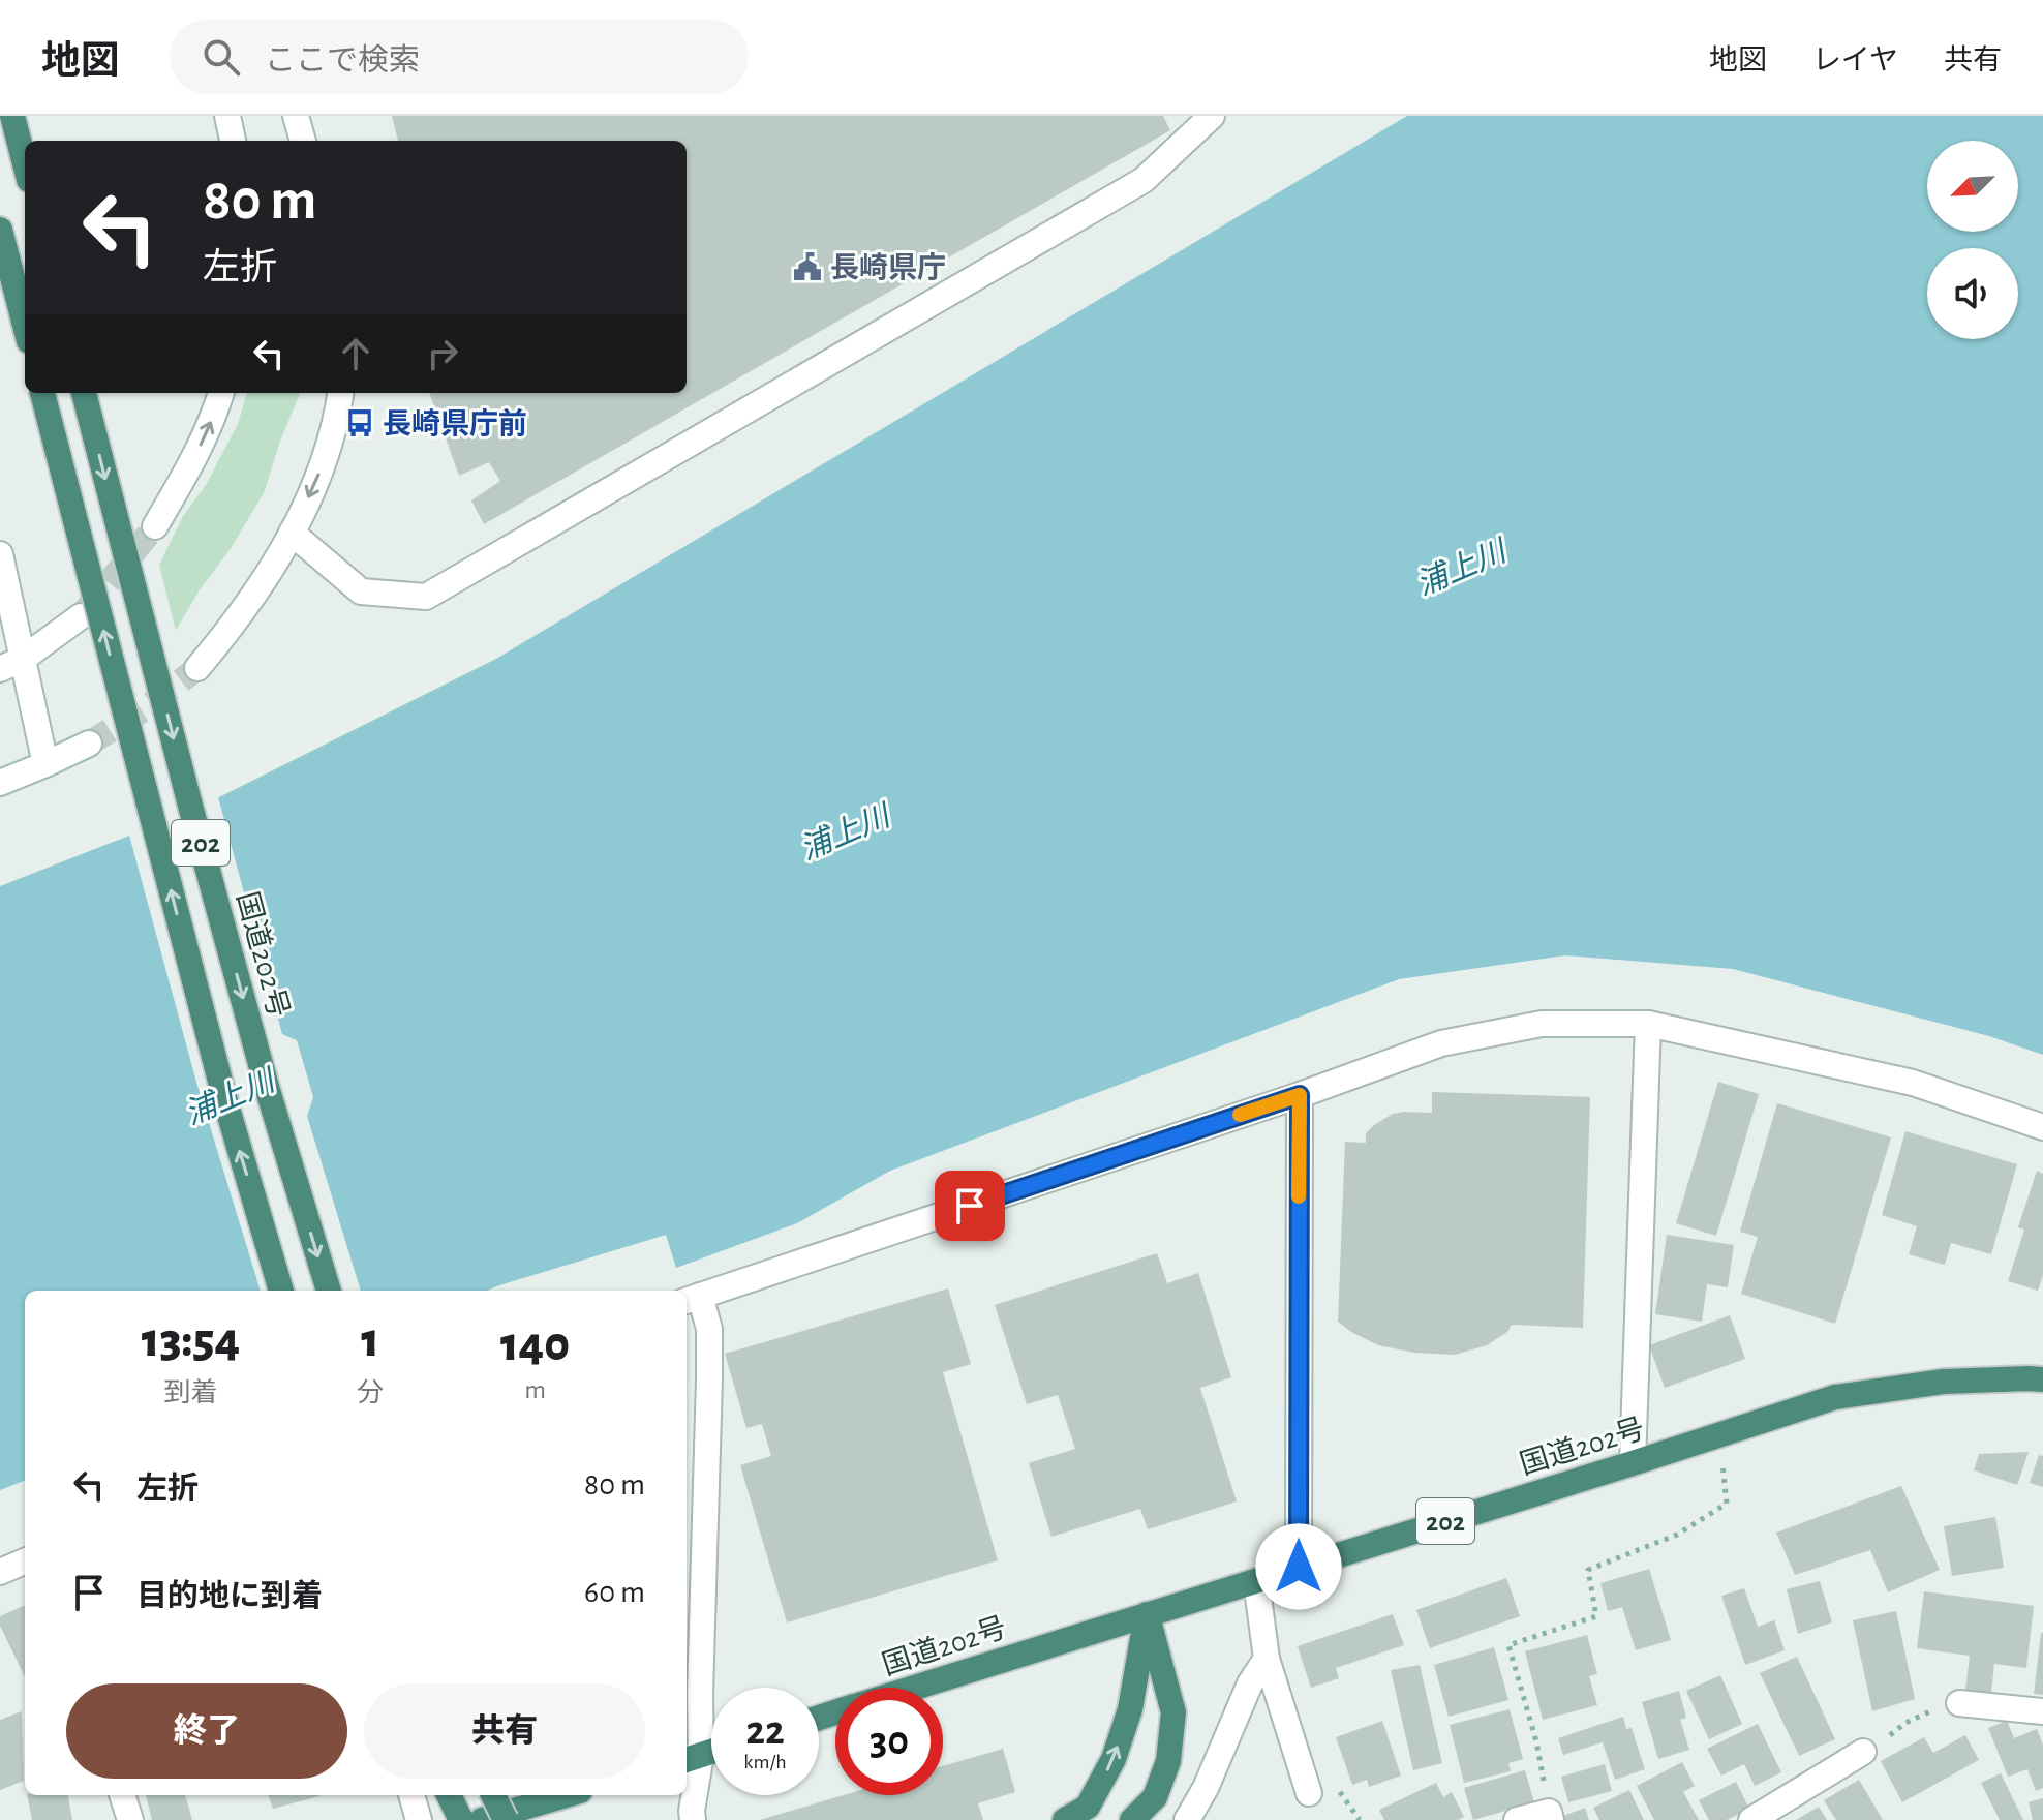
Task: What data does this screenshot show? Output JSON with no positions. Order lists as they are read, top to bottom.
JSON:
{
  "streets": {
    "highway": ["202", "国道202号"]
  },
  "water": ["浦上川"],
  "places": {
    "public building": ["長崎県庁"],
    "bus stop": ["長崎県庁前"]
  },
  "north": "bottom left",
  "page": {
    "header": "地図",
    "search": "ここで検索",
    "nav": ["地図", "レイヤ", "共有"],
    "turn": ["80 m", "左折"],
    "eta": [
      "13:54",
      "到着",
      "1",
      "分",
      "140",
      "m"
    ],
    "list": [
      {
        "name": "左折",
        "value": "80 m"
      },
      {
        "name": "目的地に到着",
        "value": "60 m"
      }
    ],
    "buttons": ["終了", "共有"],
    "speed": "22 km/h",
    "limit": "30"
  }
}
